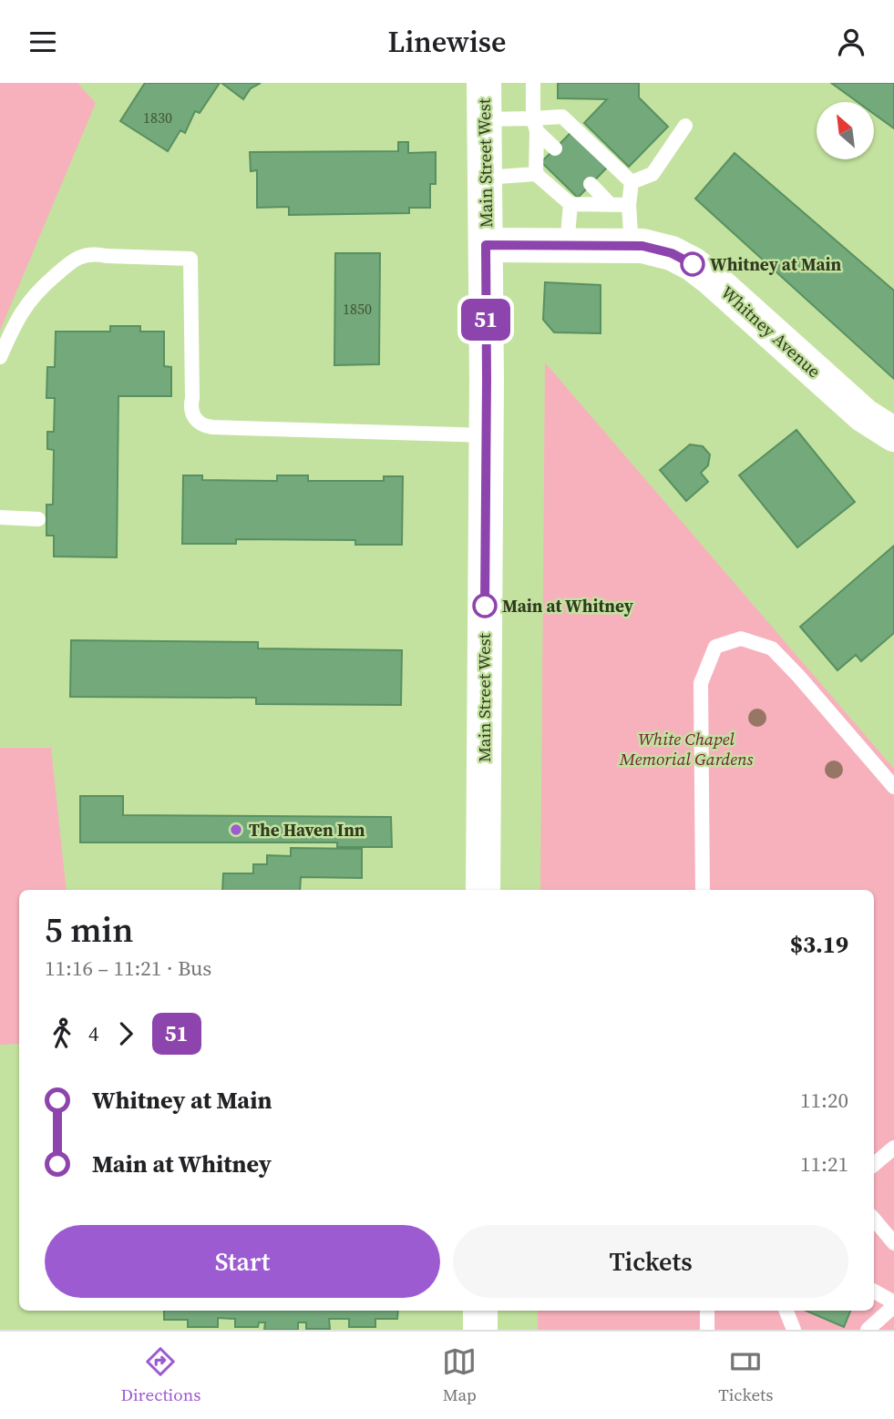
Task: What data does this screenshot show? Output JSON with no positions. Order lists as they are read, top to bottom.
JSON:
{
  "streets": {
    "main road": ["Main Street West", "Whitney Avenue"]
  },
  "crossings": [
    ["Main Street West", "Whitney Avenue"]
  ],
  "parks": ["White Chapel Memorial Gardens"],
  "places": ["Whitney at Main", "Main at Whitney", "The Haven Inn"],
  "lines": ["bus line 51"],
  "house_numbers": ["1830", "1850"],
  "north": "top left",
  "page": {
    "header": "Linewise",
    "on_map": "51",
    "heading": ["5 min", "11:16 – 11:21 · Bus", "$3.19"],
    "legs": ["4", "51"],
    "list": [
      {
        "name": "Whitney at Main",
        "value": "11:20"
      },
      {
        "name": "Main at Whitney",
        "value": "11:21"
      }
    ],
    "buttons": ["Start", "Tickets"],
    "tabs": ["Directions", "Map", "Tickets"]
  }
}
